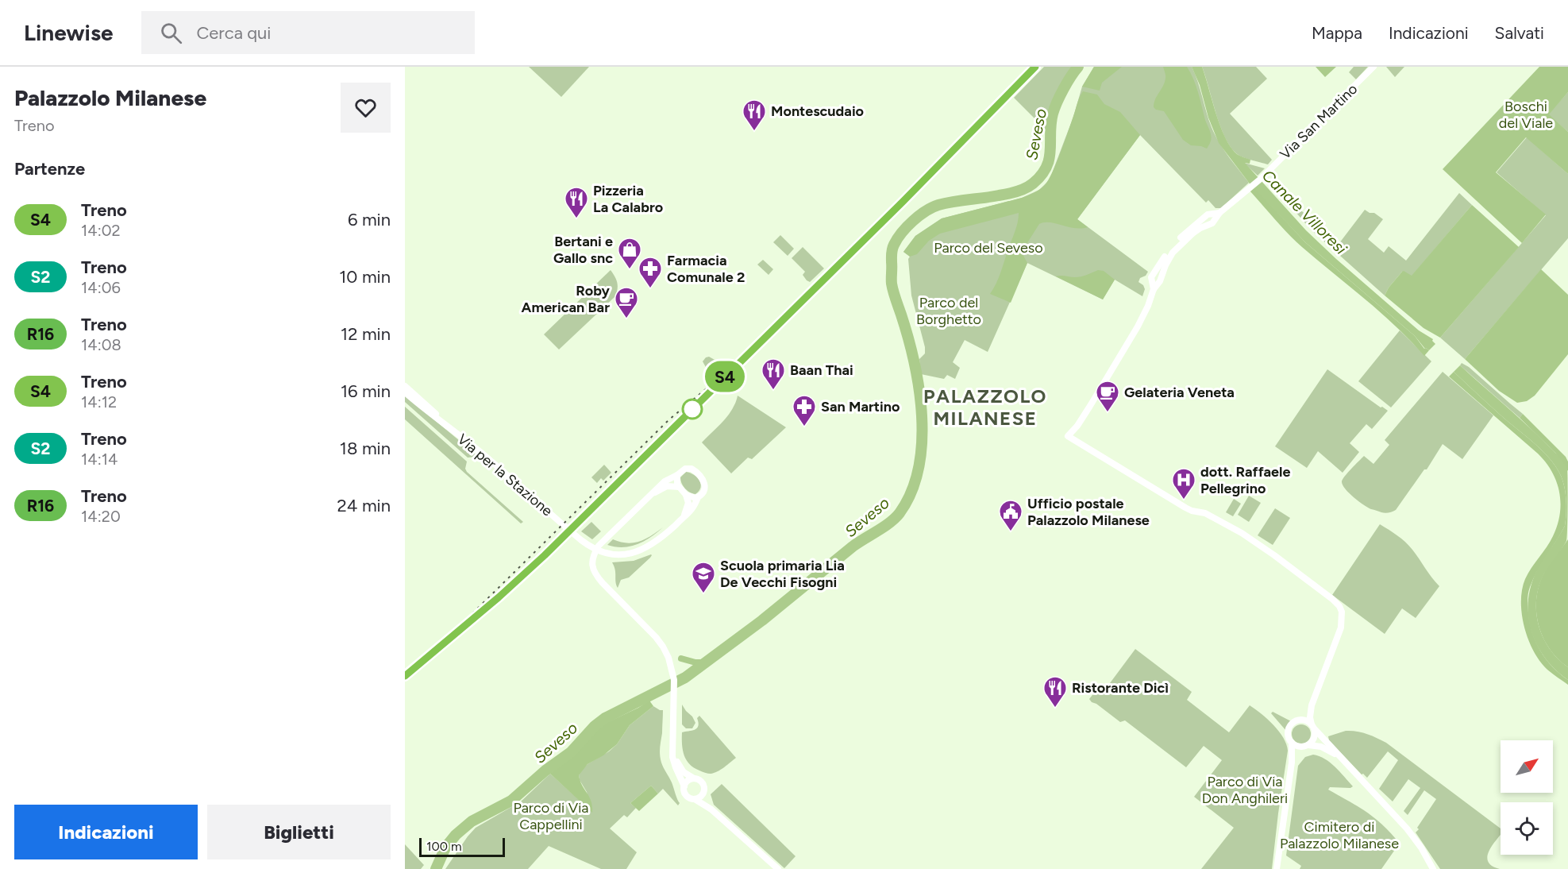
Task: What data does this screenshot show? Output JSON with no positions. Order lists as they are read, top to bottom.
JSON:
{
  "streets": {
    "street": ["Via San Martino", "Via per la Stazione"]
  },
  "districts": ["PALAZZOLO MILANESE"],
  "water": ["Seveso", "Canale Villoresi"],
  "parks": [
    "Boschi del Viale",
    "Parco del Seveso",
    "Parco del Borghetto",
    "Parco di Via Don Anghileri",
    "Parco di Via Cappellini",
    "Cimitero di Palazzolo Milanese"
  ],
  "places": {
    "restaurant": [
      "Montescudaio",
      "Pizzeria La Calabro",
      "Baan Thai",
      "Ristorante Dicì"
    ],
    "shop": ["Bertani e Gallo snc"],
    "pharmacy": ["Farmacia Comunale 2", "San Martino"],
    "cafe": ["Roby American Bar", "Gelateria Veneta"],
    "hospital": ["dott. Raffaele Pellegrino"],
    "public building": ["Ufficio postale Palazzolo Milanese"],
    "school or university": ["Scuola primaria Lia De Vecchi Fisogni"]
  },
  "scale_bar": "100 m",
  "north": "top right",
  "page": {
    "header": "Linewise",
    "search": "Cerca qui",
    "nav": ["Mappa", "Indicazioni", "Salvati"],
    "heading": [
      ["Palazzolo Milanese", "Treno"],
      "Partenze"
    ],
    "on_map": "S4",
    "list": [
      {
        "mark": "S4",
        "name": "Treno",
        "note": "14:02",
        "value": "6 min"
      },
      {
        "mark": "S2",
        "name": "Treno",
        "note": "14:06",
        "value": "10 min"
      },
      {
        "mark": "R16",
        "name": "Treno",
        "note": "14:08",
        "value": "12 min"
      },
      {
        "mark": "S4",
        "name": "Treno",
        "note": "14:12",
        "value": "16 min"
      },
      {
        "mark": "S2",
        "name": "Treno",
        "note": "14:14",
        "value": "18 min"
      },
      {
        "mark": "R16",
        "name": "Treno",
        "note": "14:20",
        "value": "24 min"
      }
    ],
    "buttons": ["Indicazioni", "Biglietti"],
    "scale": "100 m"
  }
}
